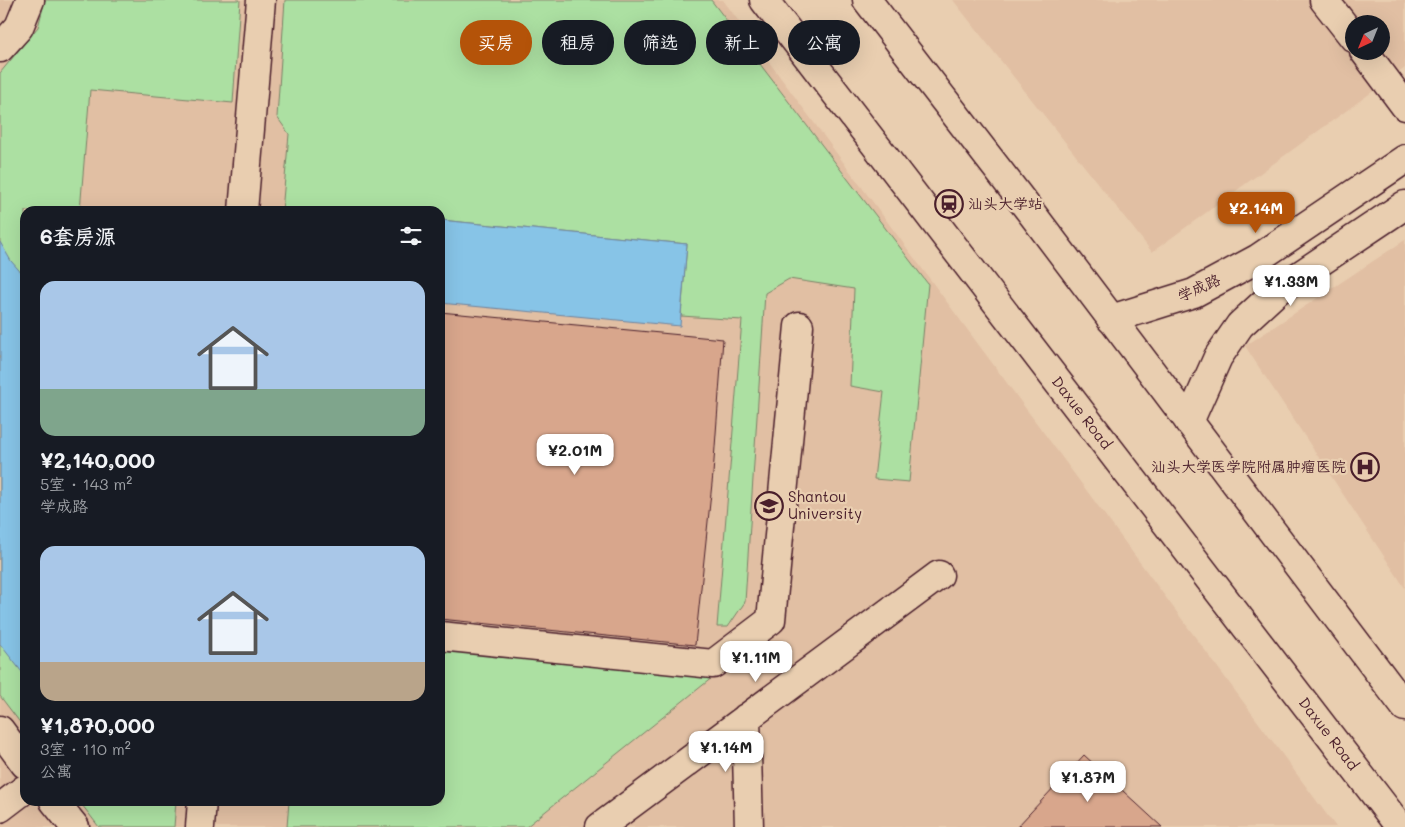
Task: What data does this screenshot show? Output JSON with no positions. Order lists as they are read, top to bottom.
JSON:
{
  "streets": {
    "main road": ["学成路", "Daxue Road"]
  },
  "places": {
    "station": ["汕头大学站"],
    "hospital": ["汕头大学医学院附属肿瘤医院"],
    "school or university": ["Shantou University"]
  },
  "north": "bottom left",
  "page": {
    "chip": [
      "买房",
      "租房",
      "筛选",
      "新上",
      "公寓"
    ],
    "price": [
      "¥2.14M",
      "¥1.33M",
      "¥2.01M",
      "¥1.11M",
      "¥1.14M",
      "¥1.87M"
    ],
    "heading": "6套房源",
    "list": [
      {
        "name": "¥2,140,000",
        "note": "5室 · 143 m² · 学成路"
      },
      {
        "name": "¥1,870,000",
        "note": "3室 · 110 m² · 公寓"
      }
    ]
  }
}
